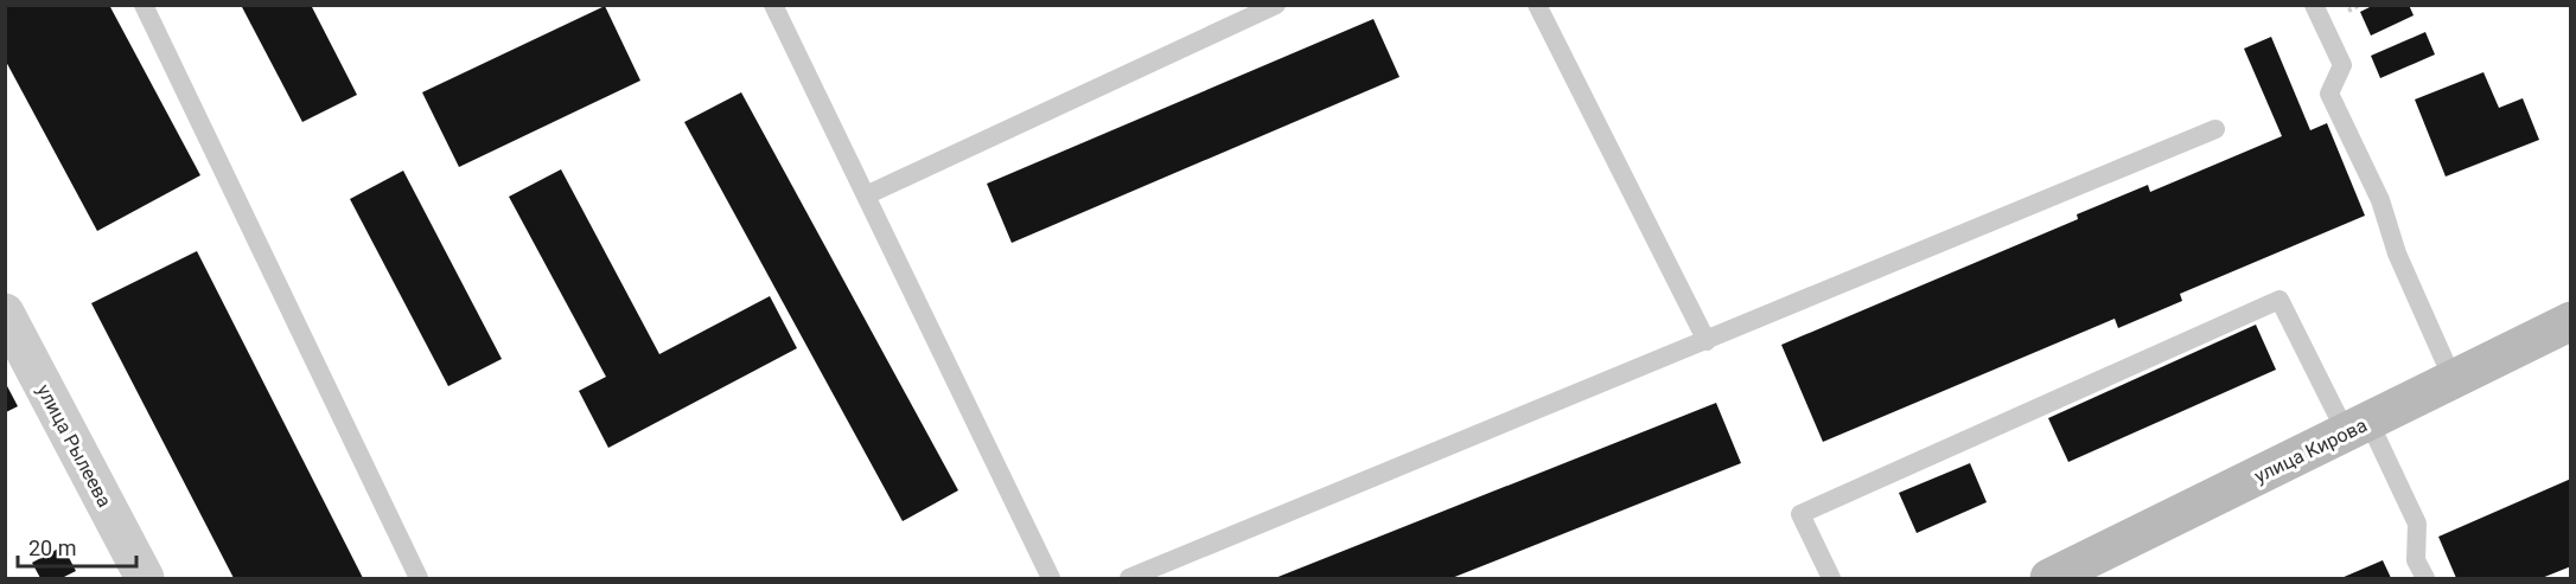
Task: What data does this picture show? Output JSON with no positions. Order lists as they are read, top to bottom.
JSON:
{
  "streets": {
    "main road": ["улица Кирова"],
    "street": ["улица Рылеева"]
  },
  "scale_bar": "20 m"
}
